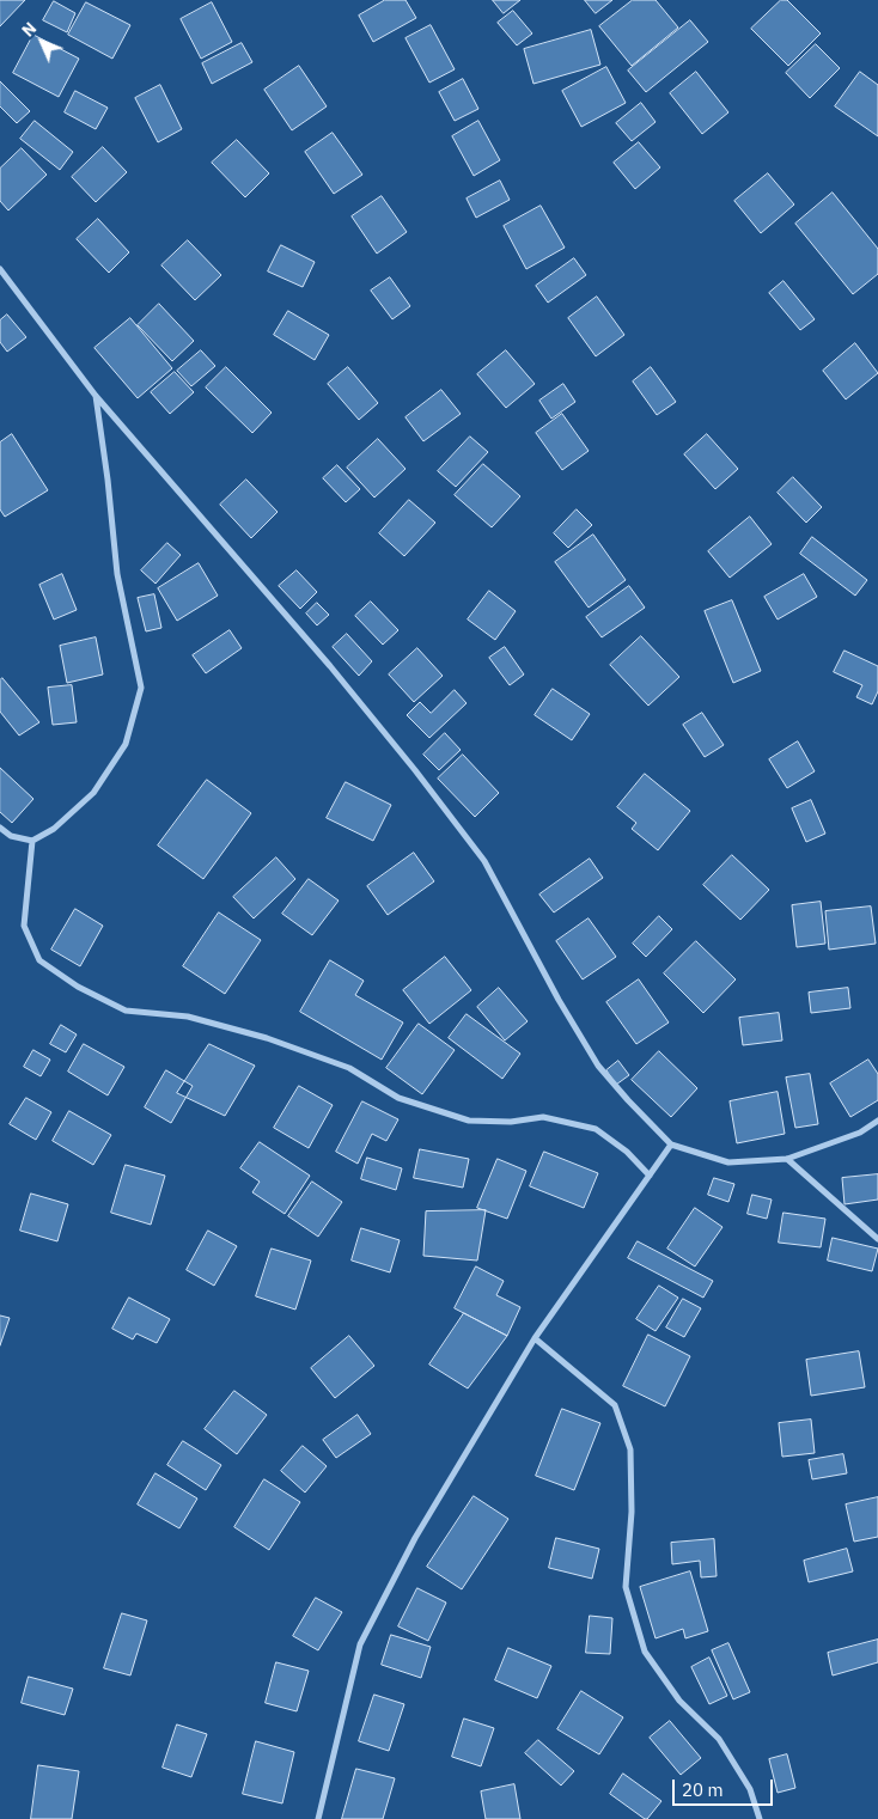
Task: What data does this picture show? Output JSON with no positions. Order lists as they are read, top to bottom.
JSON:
{
  "scale_bar": "20 m",
  "north": "top left"
}
